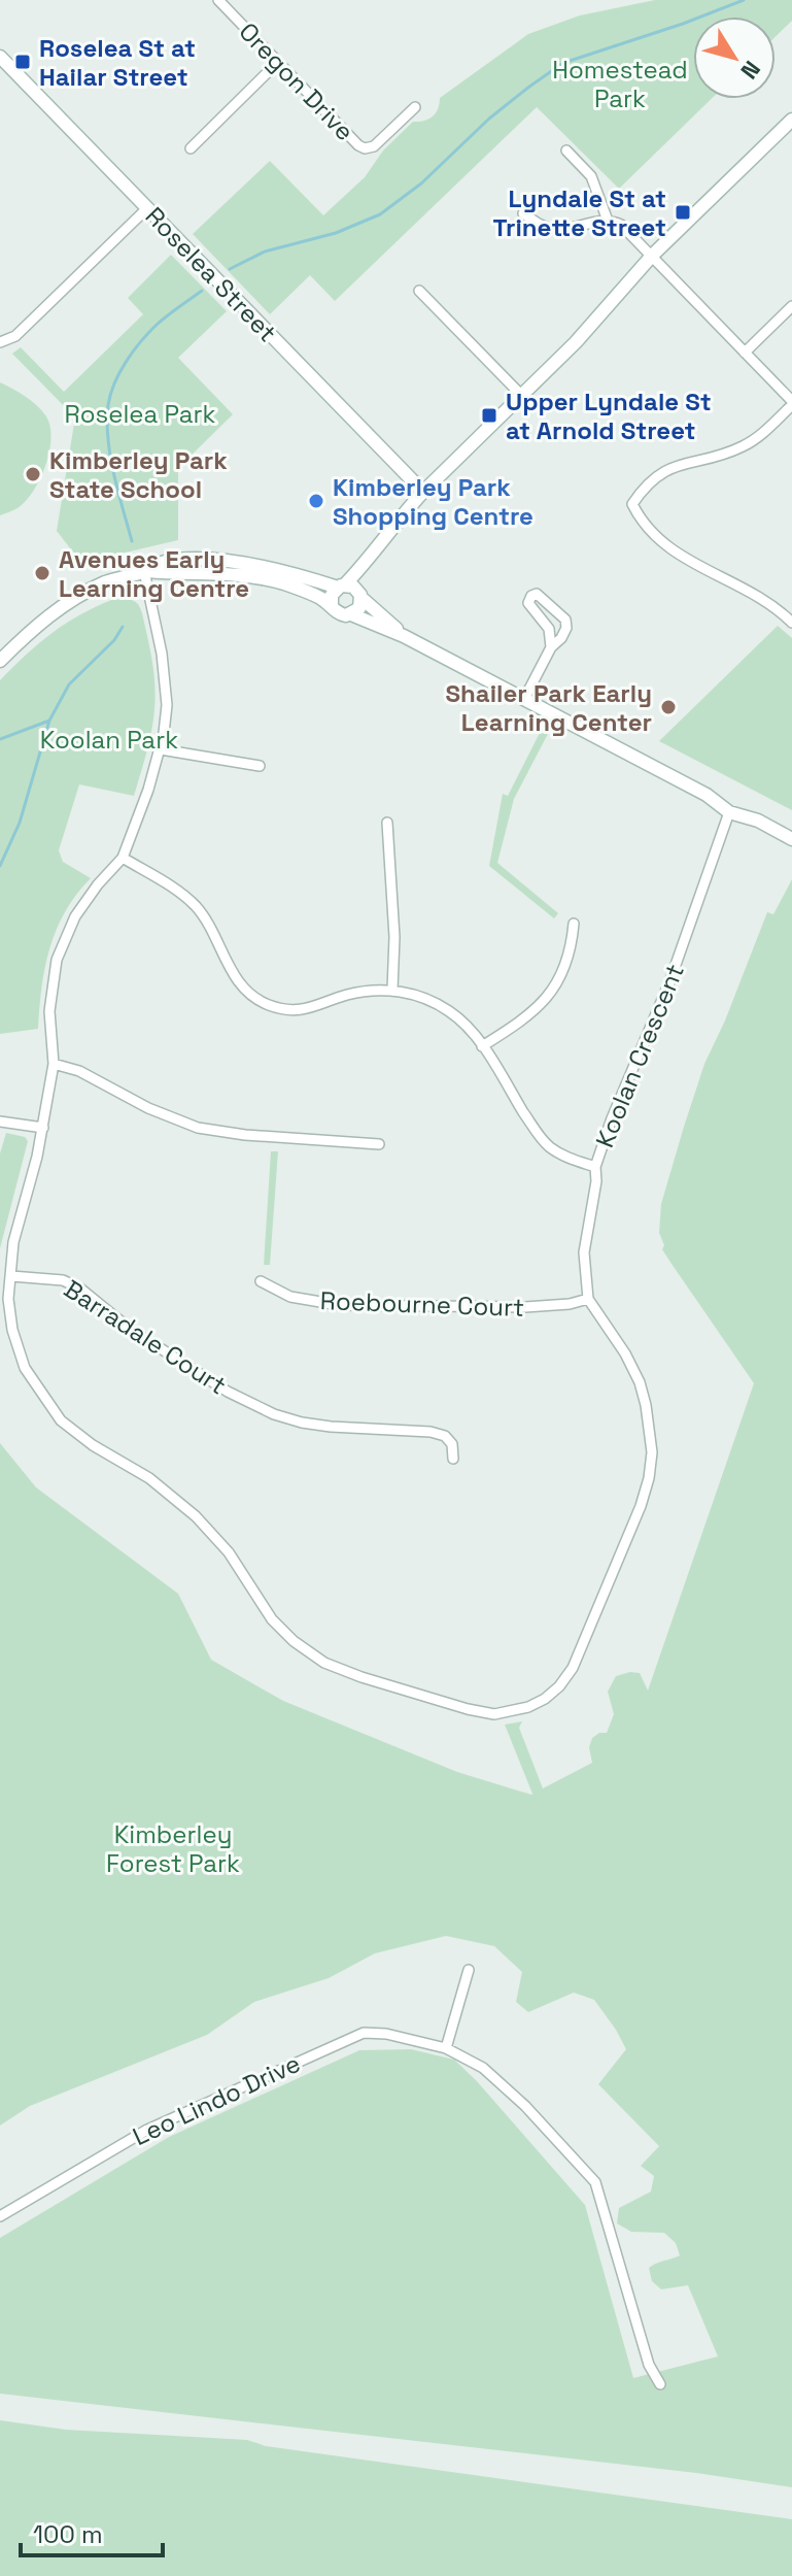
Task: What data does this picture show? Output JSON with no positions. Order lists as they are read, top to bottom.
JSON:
{
  "streets": {
    "street": [
      "Oregon Drive",
      "Roselea Street",
      "Koolan Crescent",
      "Roebourne Court",
      "Barradale Court",
      "Leo Lindo Drive"
    ]
  },
  "crossings": [
    ["Koolan Crescent", "Roebourne Court"],
    ["Koolan Crescent", "Barradale Court"]
  ],
  "parks": [
    "Homestead Park",
    "Roselea Park",
    "Koolan Park",
    "Kimberley Forest Park"
  ],
  "places": {
    "transit": ["Roselea St at Hailar Street", "Lyndale St at Trinette Street", "Upper Lyndale St at Arnold Street"],
    "other": [
      "Kimberley Park State School",
      "Kimberley Park Shopping Centre",
      "Avenues Early Learning Centre",
      "Shailer Park Early Learning Center"
    ]
  },
  "scale_bar": "100 m",
  "north": "bottom right"
}
